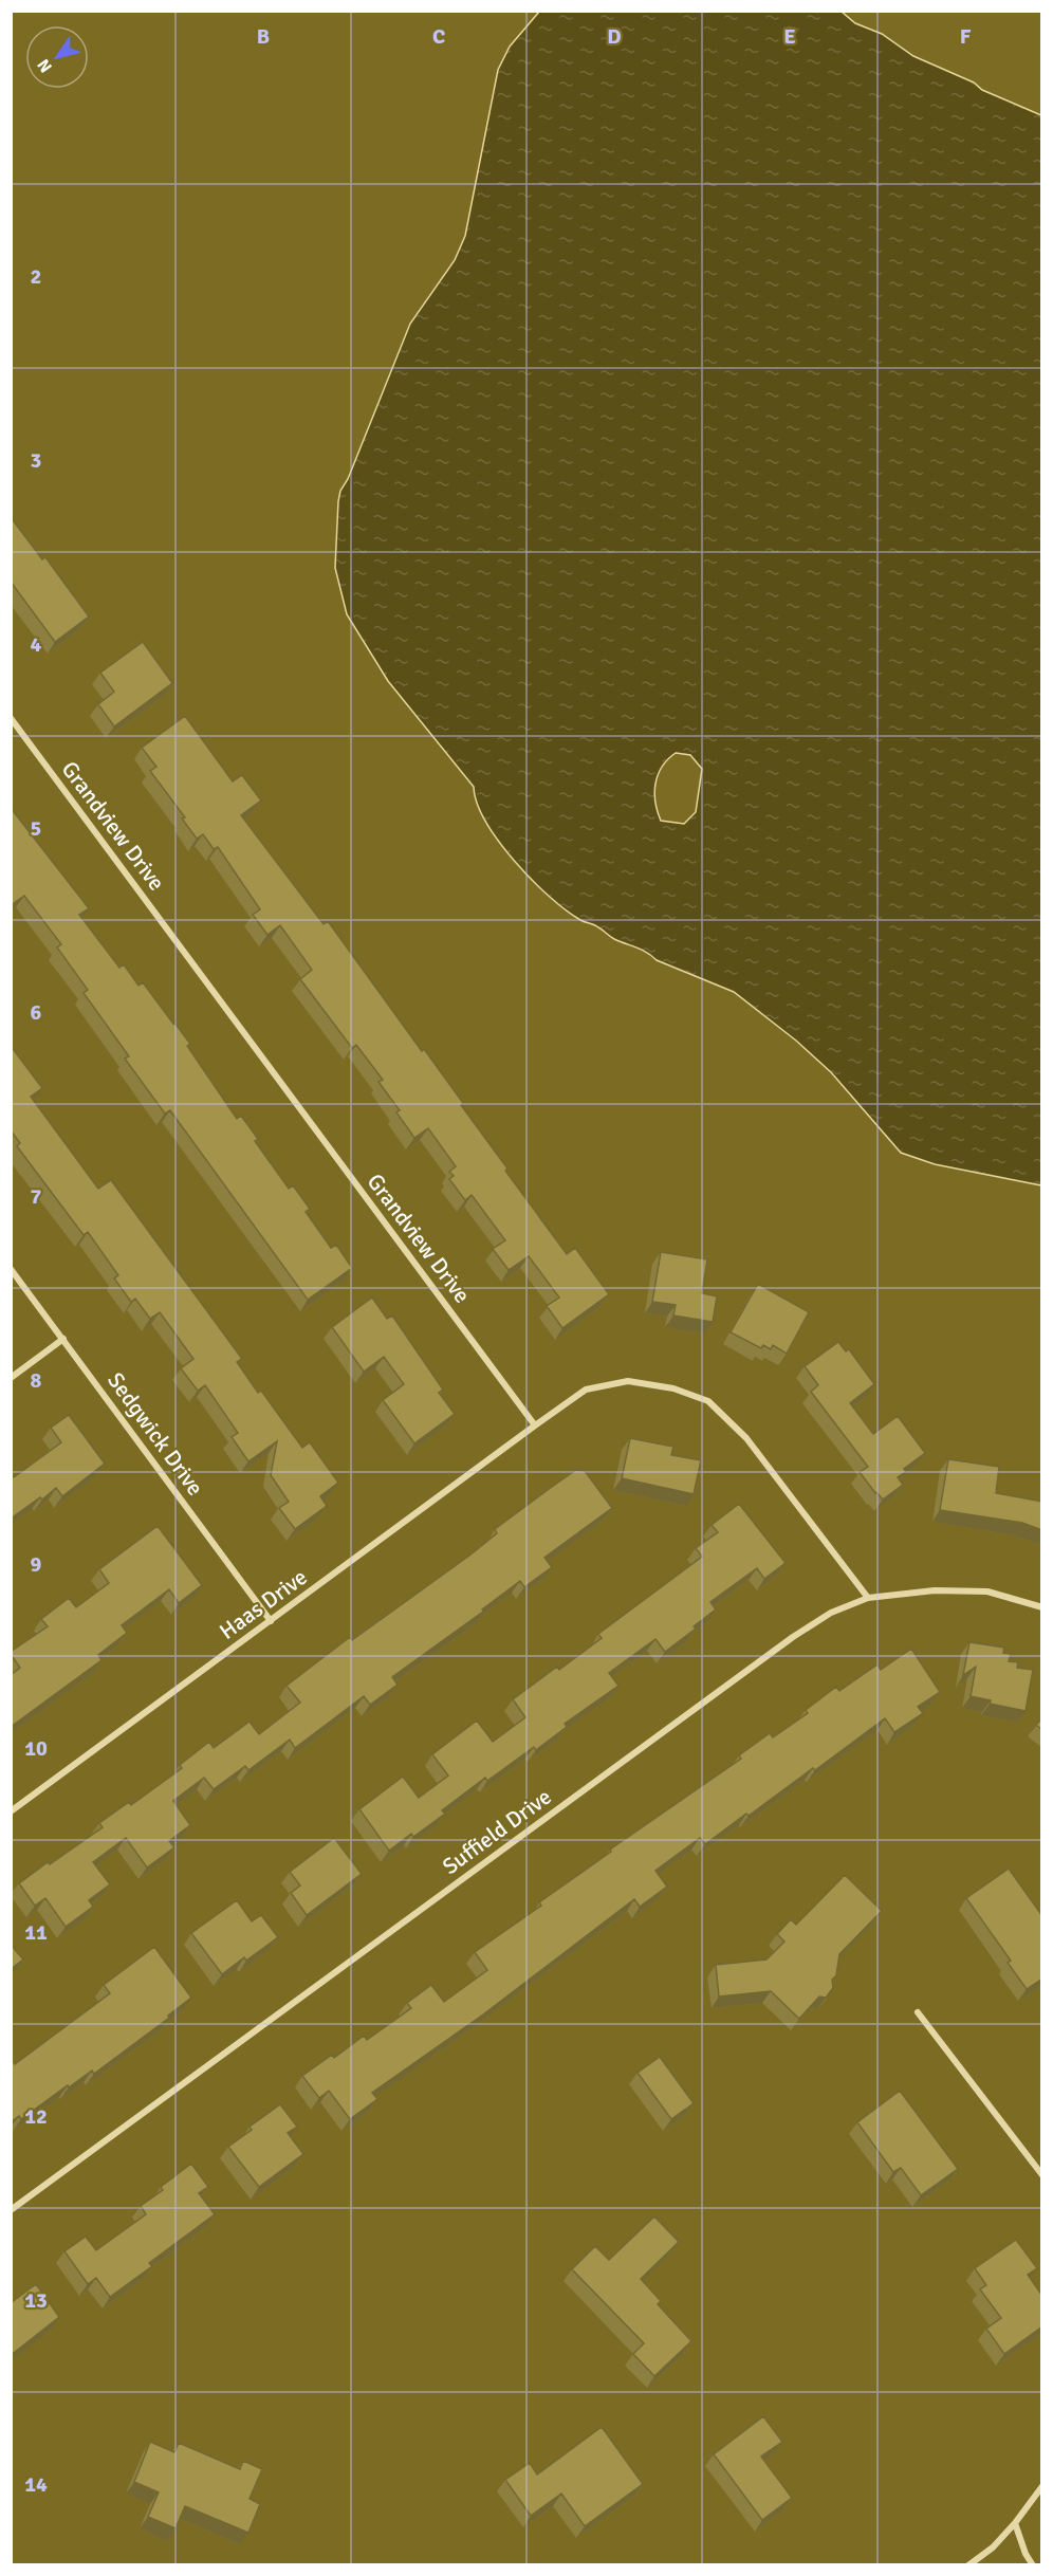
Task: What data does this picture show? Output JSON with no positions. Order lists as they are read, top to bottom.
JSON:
{
  "streets": {
    "street": [
      "Grandview Drive",
      "Sedgwick Drive",
      "Haas Drive",
      "Suffield Drive"
    ]
  },
  "crossings": [
    ["Grandview Drive", "Haas Drive"],
    ["Sedgwick Drive", "Haas Drive"]
  ],
  "north": "bottom left",
  "grid": {
    "columns": [
      "B",
      "C",
      "D",
      "E",
      "F"
    ],
    "rows": [
      "2",
      "3",
      "4",
      "5",
      "6",
      "7",
      "8",
      "9",
      "10",
      "11",
      "12",
      "13",
      "14"
    ]
  }
}
